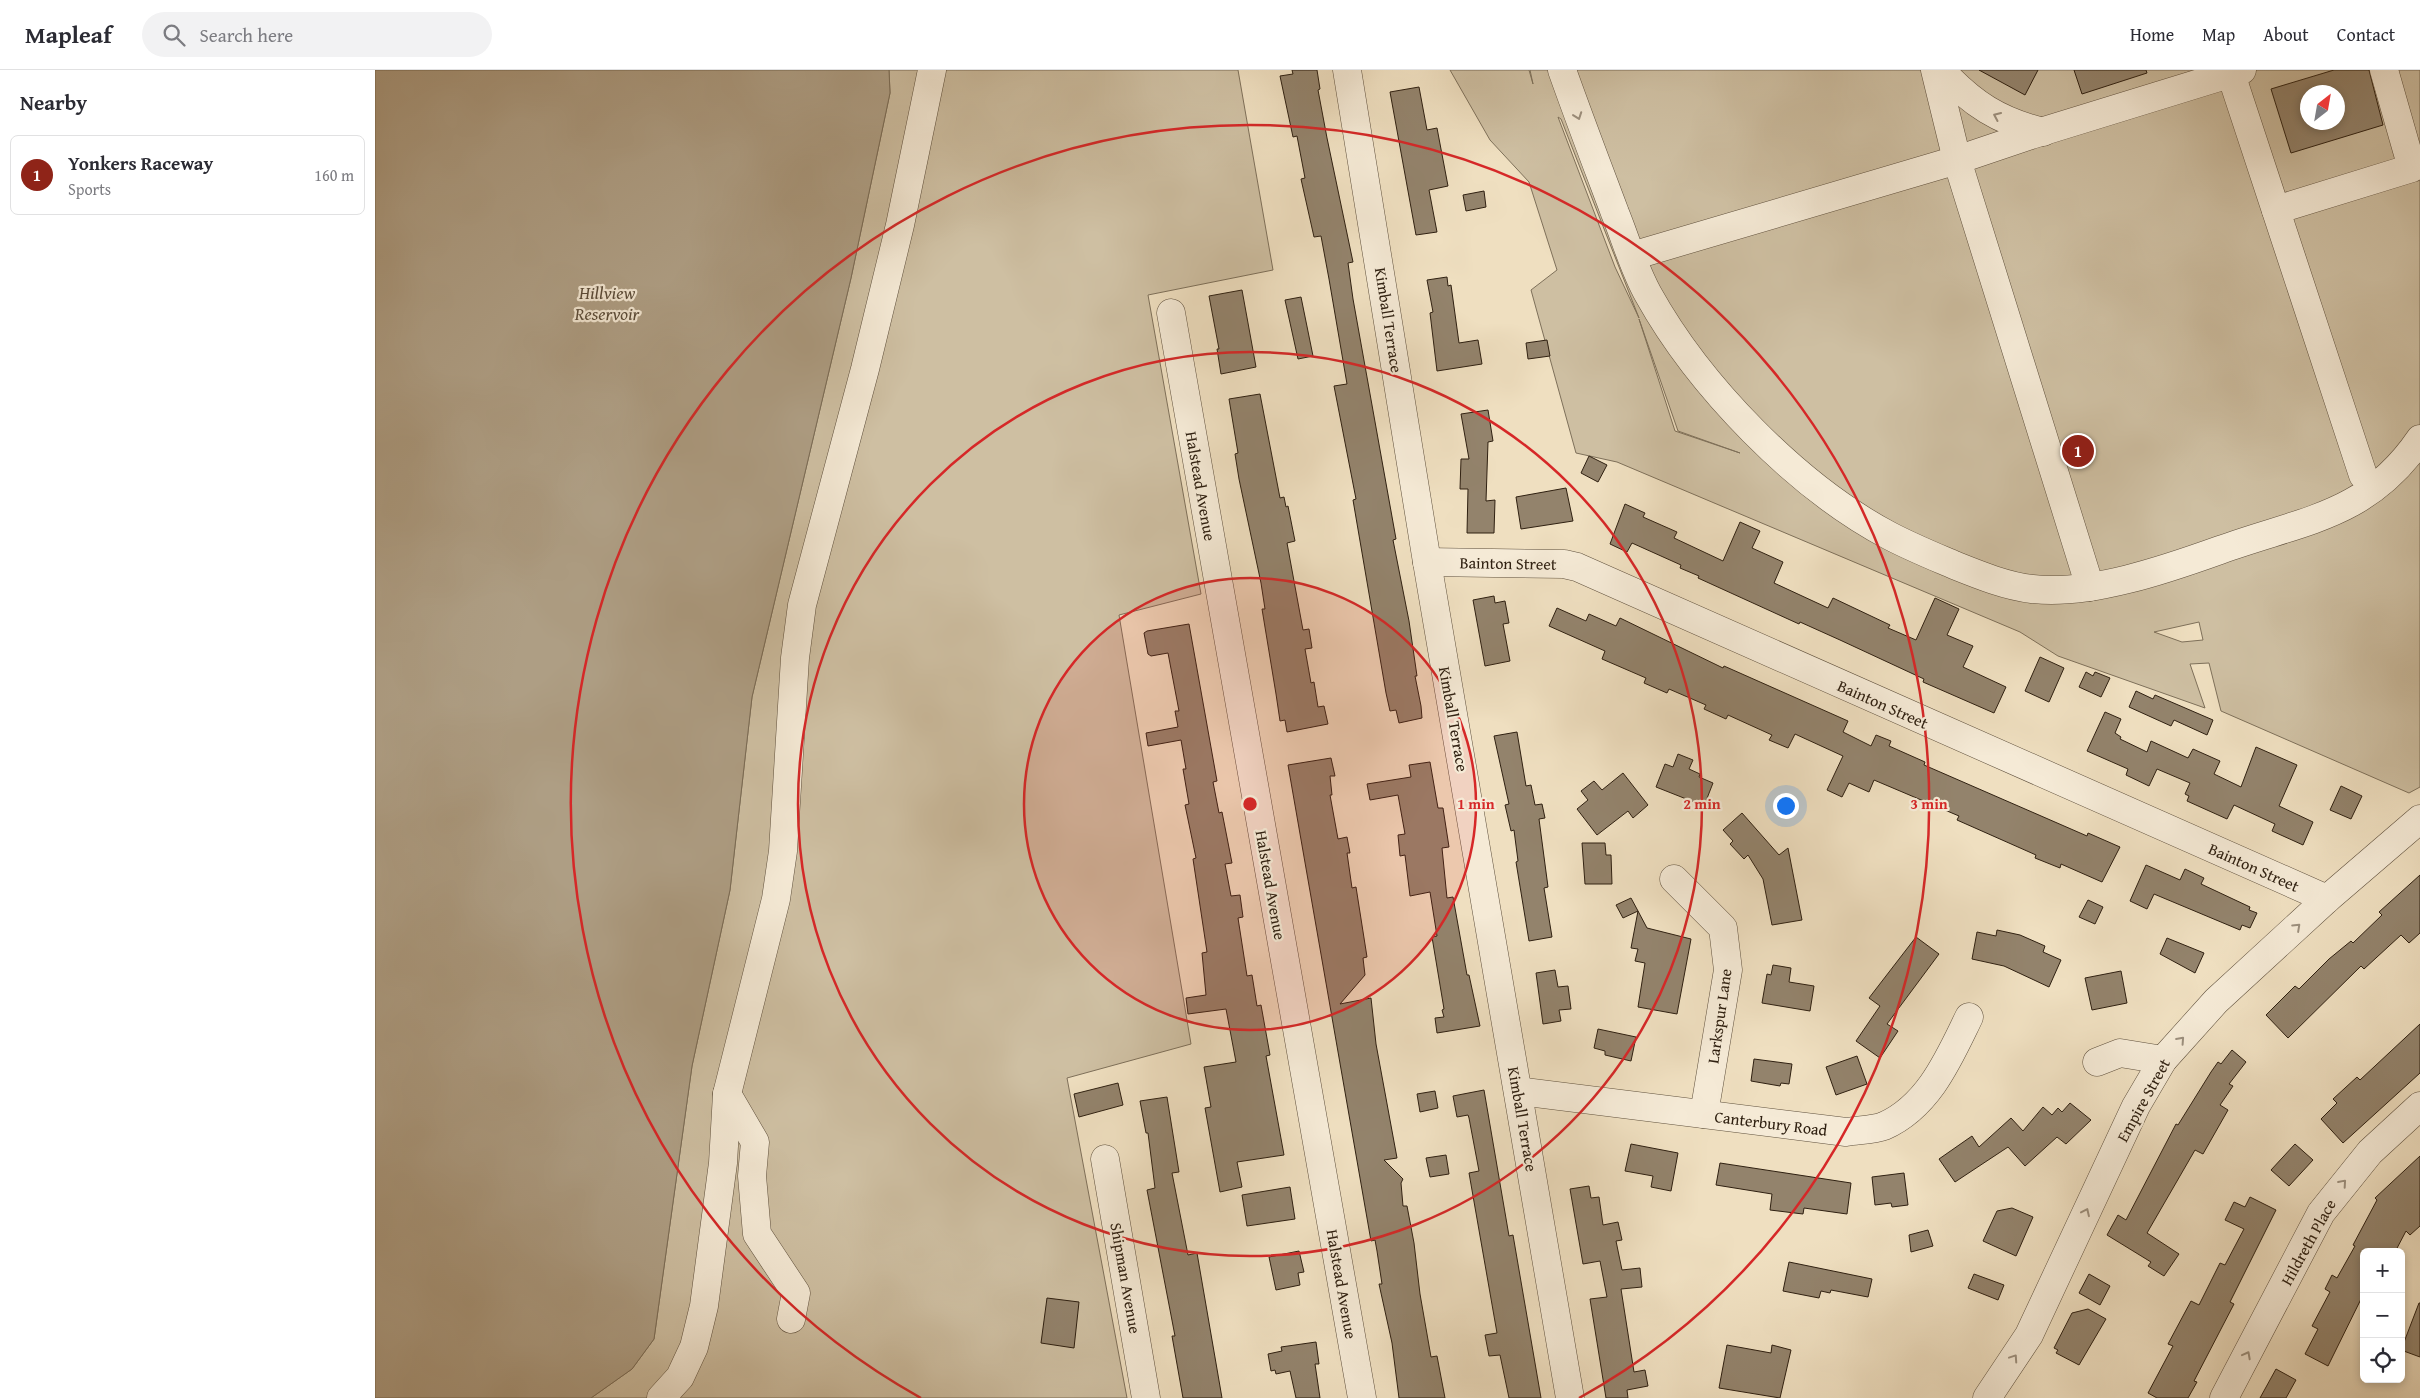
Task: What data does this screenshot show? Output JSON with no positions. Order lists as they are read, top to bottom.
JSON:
{
  "streets": {
    "street": [
      "Kimball Terrace",
      "Halstead Avenue",
      "Bainton Street",
      "Larkspur Lane",
      "Empire Street",
      "Canterbury Road",
      "Hildreth Place",
      "Shipman Avenue"
    ]
  },
  "crossings": [
    ["Kimball Terrace", "Bainton Street"],
    ["Kimball Terrace", "Canterbury Road"],
    ["Bainton Street", "Empire Street"],
    ["Larkspur Lane", "Canterbury Road"]
  ],
  "one_way": ["Empire Street", "Hildreth Place"],
  "water": ["Hillview Reservoir"],
  "north": "top right",
  "page": {
    "header": "Mapleaf",
    "search": "Search here",
    "nav": [
      "Home",
      "Map",
      "About",
      "Contact"
    ],
    "heading": "Nearby",
    "list": [
      {
        "mark": "1",
        "name": "Yonkers Raceway",
        "note": "Sports",
        "value": "160 m"
      }
    ],
    "pins": "1",
    "map_buttons": ["+", "−"]
  },
  "rings": ["1 min", "2 min", "3 min"]
}
